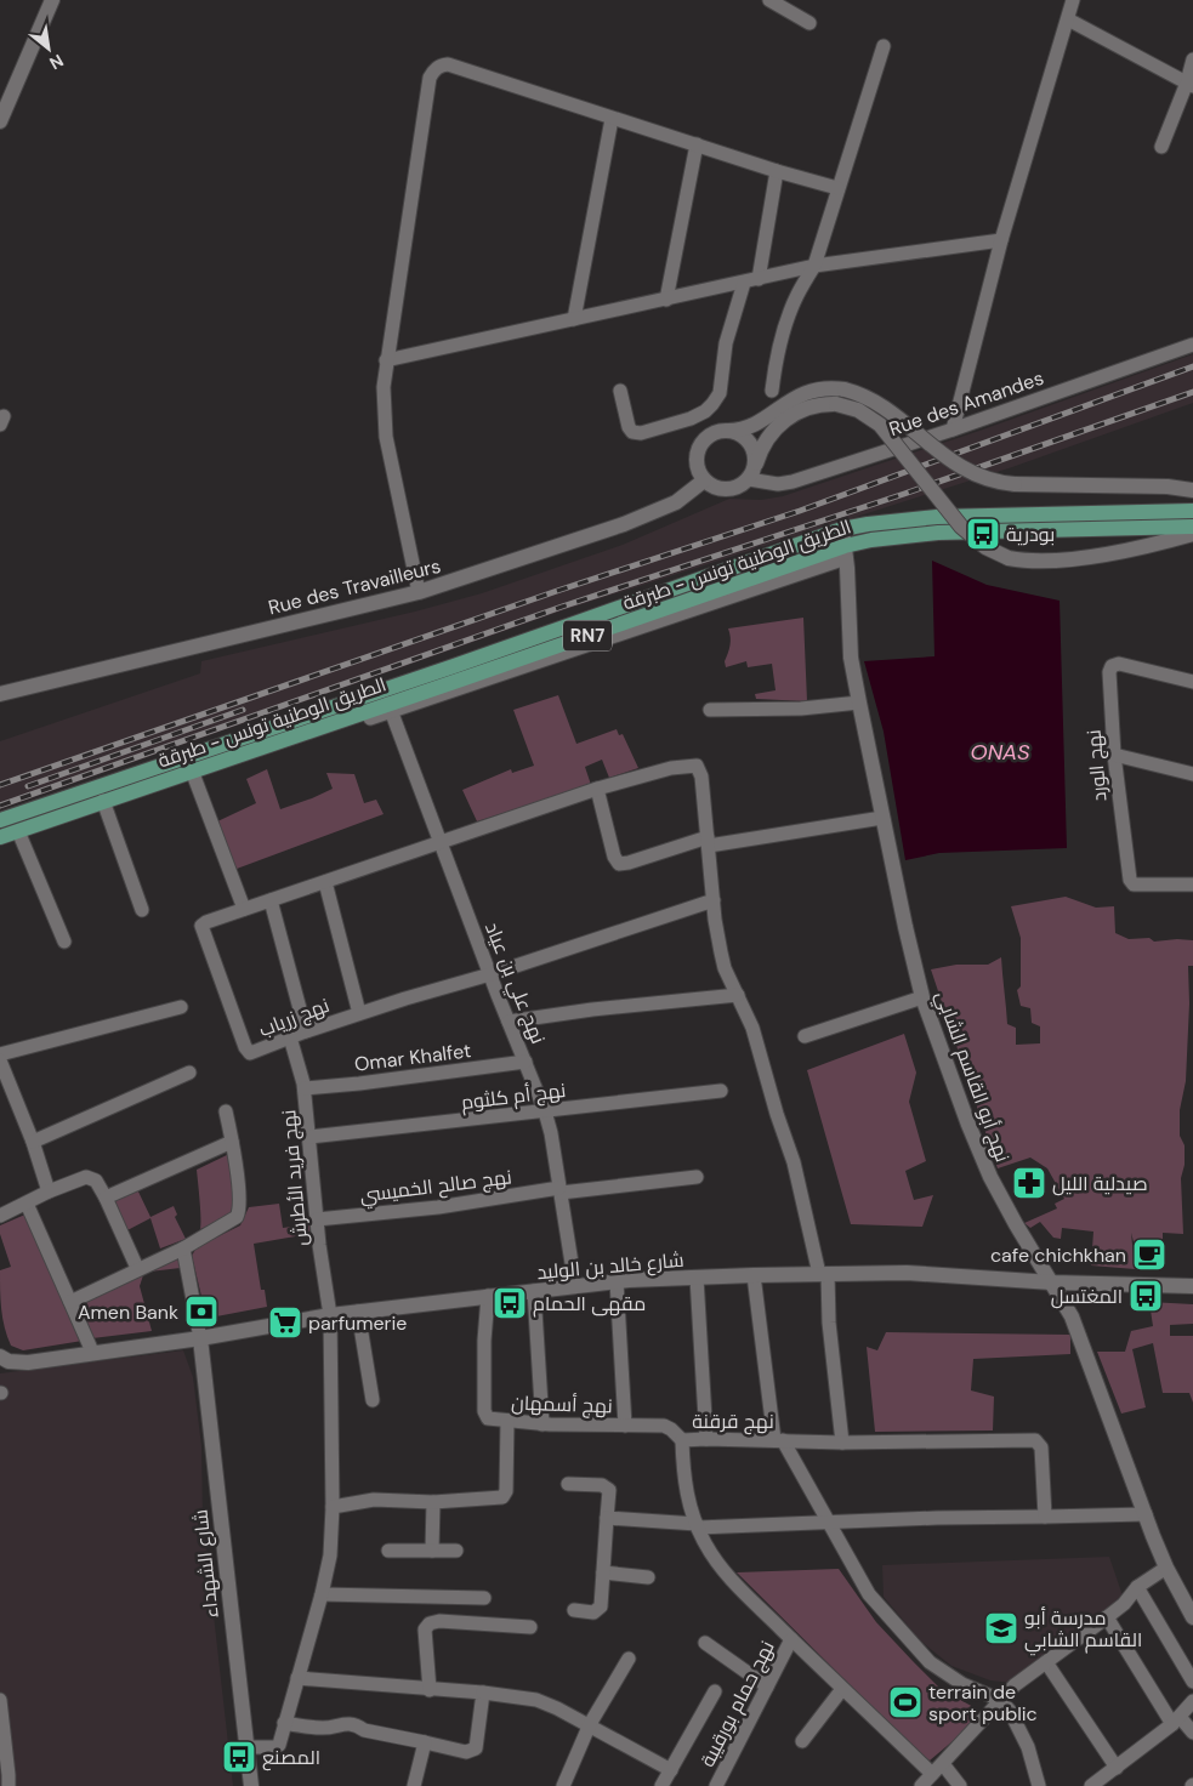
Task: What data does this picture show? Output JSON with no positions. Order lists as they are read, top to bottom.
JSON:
{
  "streets": {
    "main road": ["الطريق الوطنية تونس - طبرقة", "RN7"],
    "street": [
      "Rue des Amandes",
      "Rue des Travailleurs",
      "نهج الورد",
      "نهج علي بن عياد",
      "نهج زرياب",
      "Omar Khalfet",
      "نهج أبو القاسم الشابي",
      "نهج أم كلثوم",
      "نهج فريد الأطرش",
      "نهج صالح الخميسي",
      "شارع خالد بن الوليد",
      "نهج أسمهان",
      "نهج قرقنة",
      "شارع الشهداء",
      "نهج حمام بورقيبة"
    ]
  },
  "crossings": [
    ["Rue des Amandes", "Rue des Travailleurs"],
    ["الطريق الوطنية تونس - طبرقة", "نهج علي بن عياد"],
    ["الطريق الوطنية تونس - طبرقة", "نهج أبو القاسم الشابي"],
    ["نهج علي بن عياد", "نهج زرياب"],
    ["نهج علي بن عياد", "Omar Khalfet"],
    ["نهج علي بن عياد", "نهج أم كلثوم"],
    ["نهج علي بن عياد", "نهج صالح الخميسي"],
    ["نهج علي بن عياد", "شارع خالد بن الوليد"],
    ["نهج زرياب", "نهج فريد الأطرش"],
    ["Omar Khalfet", "نهج فريد الأطرش"],
    ["نهج أبو القاسم الشابي", "شارع خالد بن الوليد"],
    ["نهج أم كلثوم", "نهج فريد الأطرش"],
    ["نهج فريد الأطرش", "نهج صالح الخميسي"],
    ["نهج فريد الأطرش", "شارع خالد بن الوليد"],
    ["نهج فريد الأطرش", "شارع الشهداء"],
    ["شارع خالد بن الوليد", "نهج أسمهان"],
    ["شارع خالد بن الوليد", "شارع الشهداء"],
    ["نهج أسمهان", "نهج قرقنة"],
    ["نهج قرقنة", "نهج حمام بورقيبة"]
  ],
  "water": ["ONAS"],
  "places": {
    "bus stop": [
      "بودرية",
      "المغتسل",
      "مقهى الحمام",
      "المصنع"
    ],
    "pharmacy": ["صيدلية الليل"],
    "cafe": ["cafe chichkhan"],
    "bank": ["Amen Bank"],
    "supermarket": ["parfumerie"],
    "school or university": ["مدرسة أبو القاسم الشابي"],
    "sports": ["terrain de sport public"]
  },
  "north": "bottom right"
}
